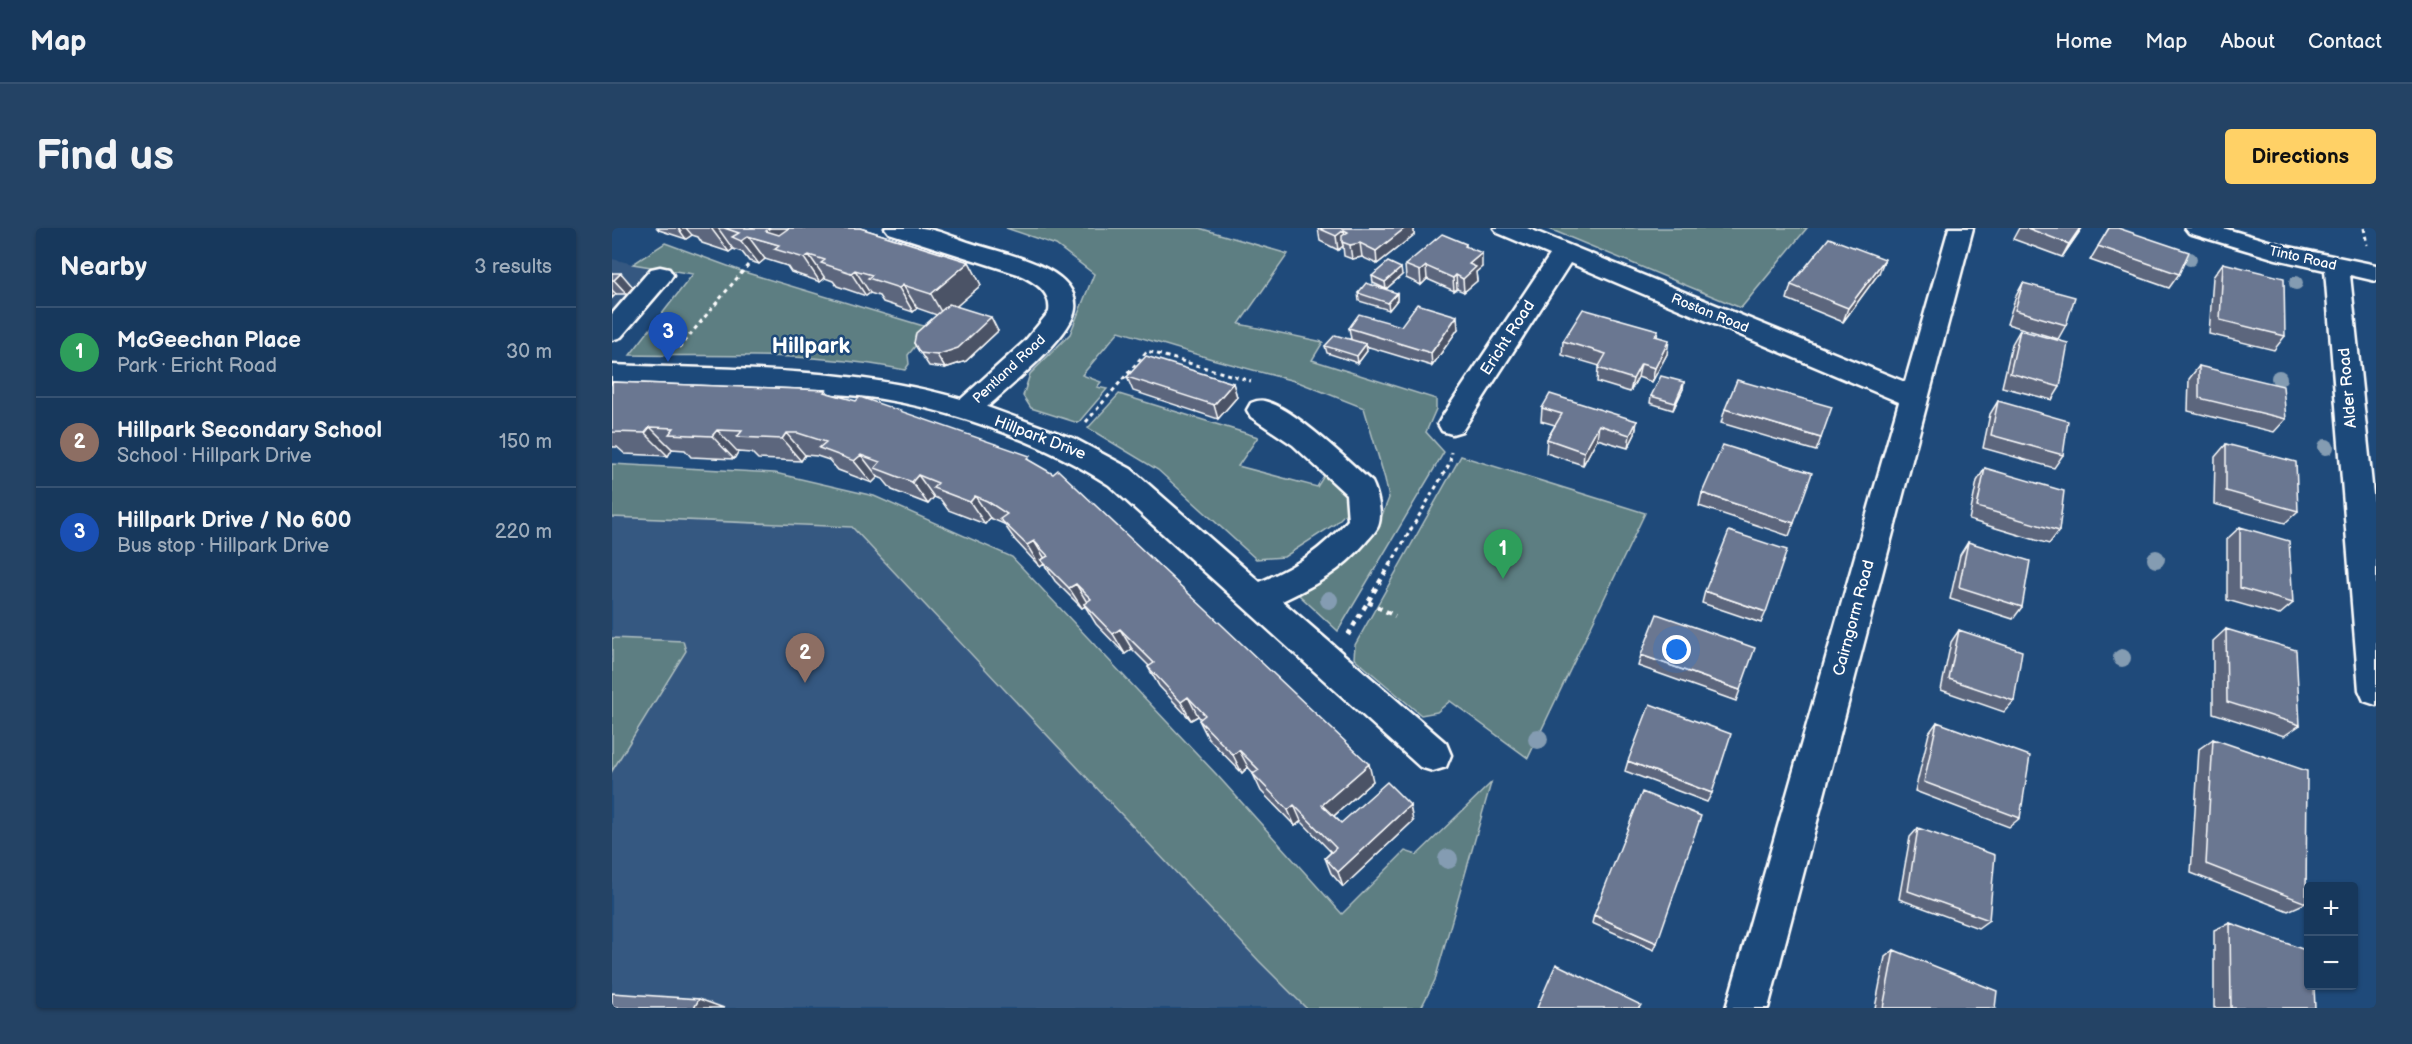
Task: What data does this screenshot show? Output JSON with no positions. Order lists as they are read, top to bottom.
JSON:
{
  "streets": {
    "street": [
      "Tinto Road",
      "Rostan Road",
      "Ericht Road",
      "Pentland Road",
      "Alder Road",
      "Hillpark Drive",
      "Cairngorm Road"
    ]
  },
  "crossings": [
    ["Tinto Road", "Alder Road"],
    ["Rostan Road", "Ericht Road"],
    ["Rostan Road", "Cairngorm Road"],
    ["Pentland Road", "Hillpark Drive"]
  ],
  "districts": ["Hillpark"],
  "page": {
    "header": "Map",
    "nav": [
      "Home",
      "Map",
      "About",
      "Contact"
    ],
    "buttons": "Directions",
    "title": "Find us",
    "heading": ["Nearby", "3 results"],
    "list": [
      {
        "mark": "1",
        "name": "McGeechan Place",
        "note": "Park · Ericht Road",
        "value": "30 m"
      },
      {
        "mark": "2",
        "name": "Hillpark Secondary School",
        "note": "School · Hillpark Drive",
        "value": "150 m"
      },
      {
        "mark": "3",
        "name": "Hillpark Drive / No 600",
        "note": "Bus stop · Hillpark Drive",
        "value": "220 m"
      }
    ],
    "pins": ["3", "1", "2"],
    "map_buttons": ["+", "−"]
  }
}
